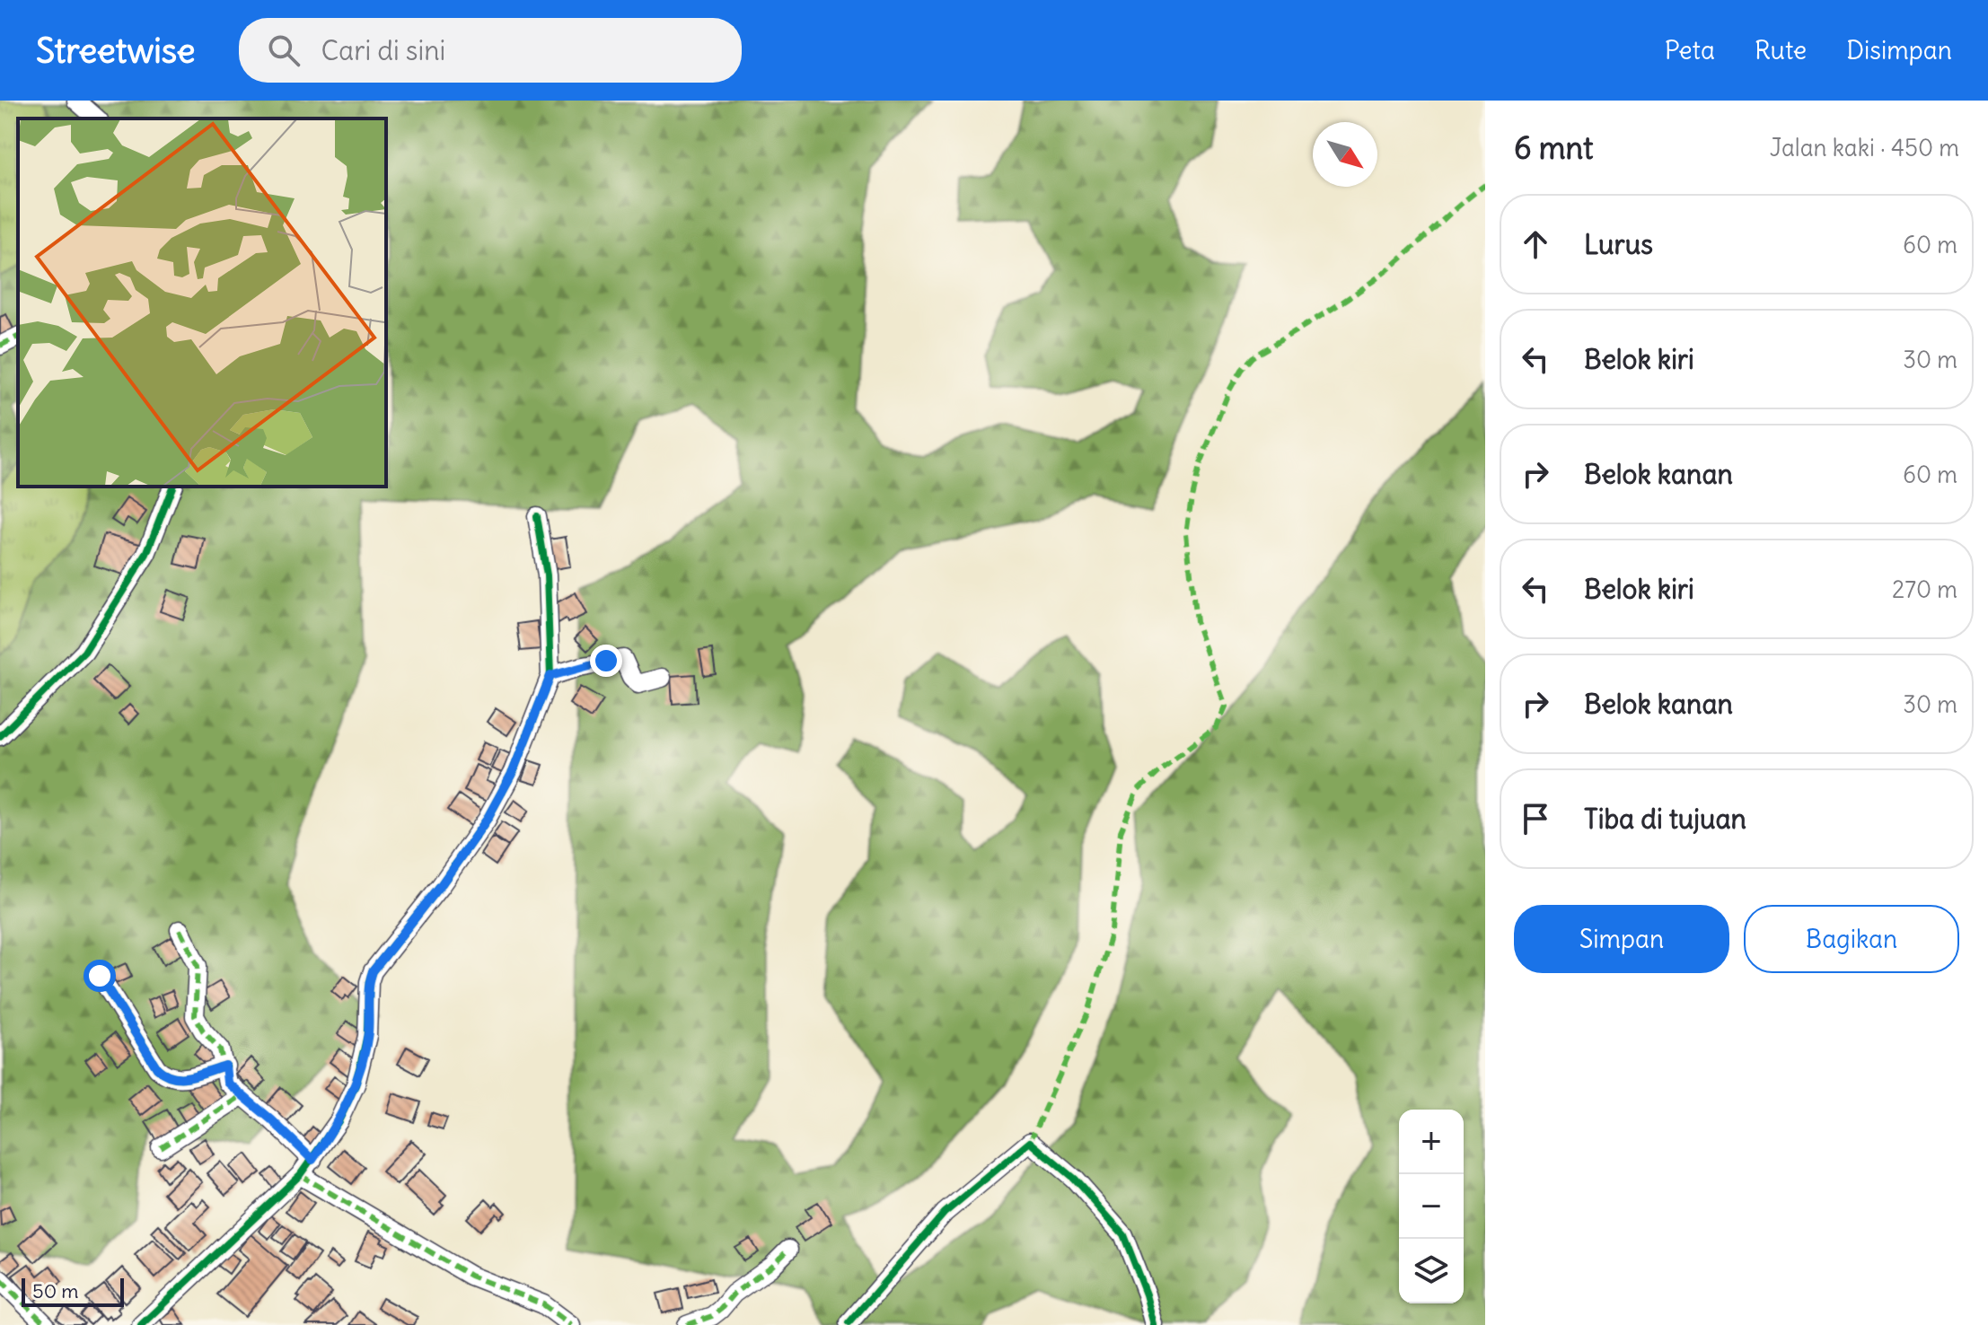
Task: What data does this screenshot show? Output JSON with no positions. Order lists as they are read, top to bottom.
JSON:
{
  "scale_bar": "50 m",
  "north": "bottom right",
  "page": {
    "header": "Streetwise",
    "search": "Cari di sini",
    "nav": ["Peta", "Rute", "Disimpan"],
    "heading": ["6 mnt", "Jalan kaki · 450 m"],
    "list": [
      ["Lurus", "60 m"],
      ["Belok kiri", "30 m"],
      ["Belok kanan", "60 m"],
      ["Belok kiri", "270 m"],
      ["Belok kanan", "30 m"],
      "Tiba di tujuan"
    ],
    "buttons": ["Simpan", "Bagikan"],
    "map_buttons": ["+", "−"],
    "scale": "50 m"
  }
}
